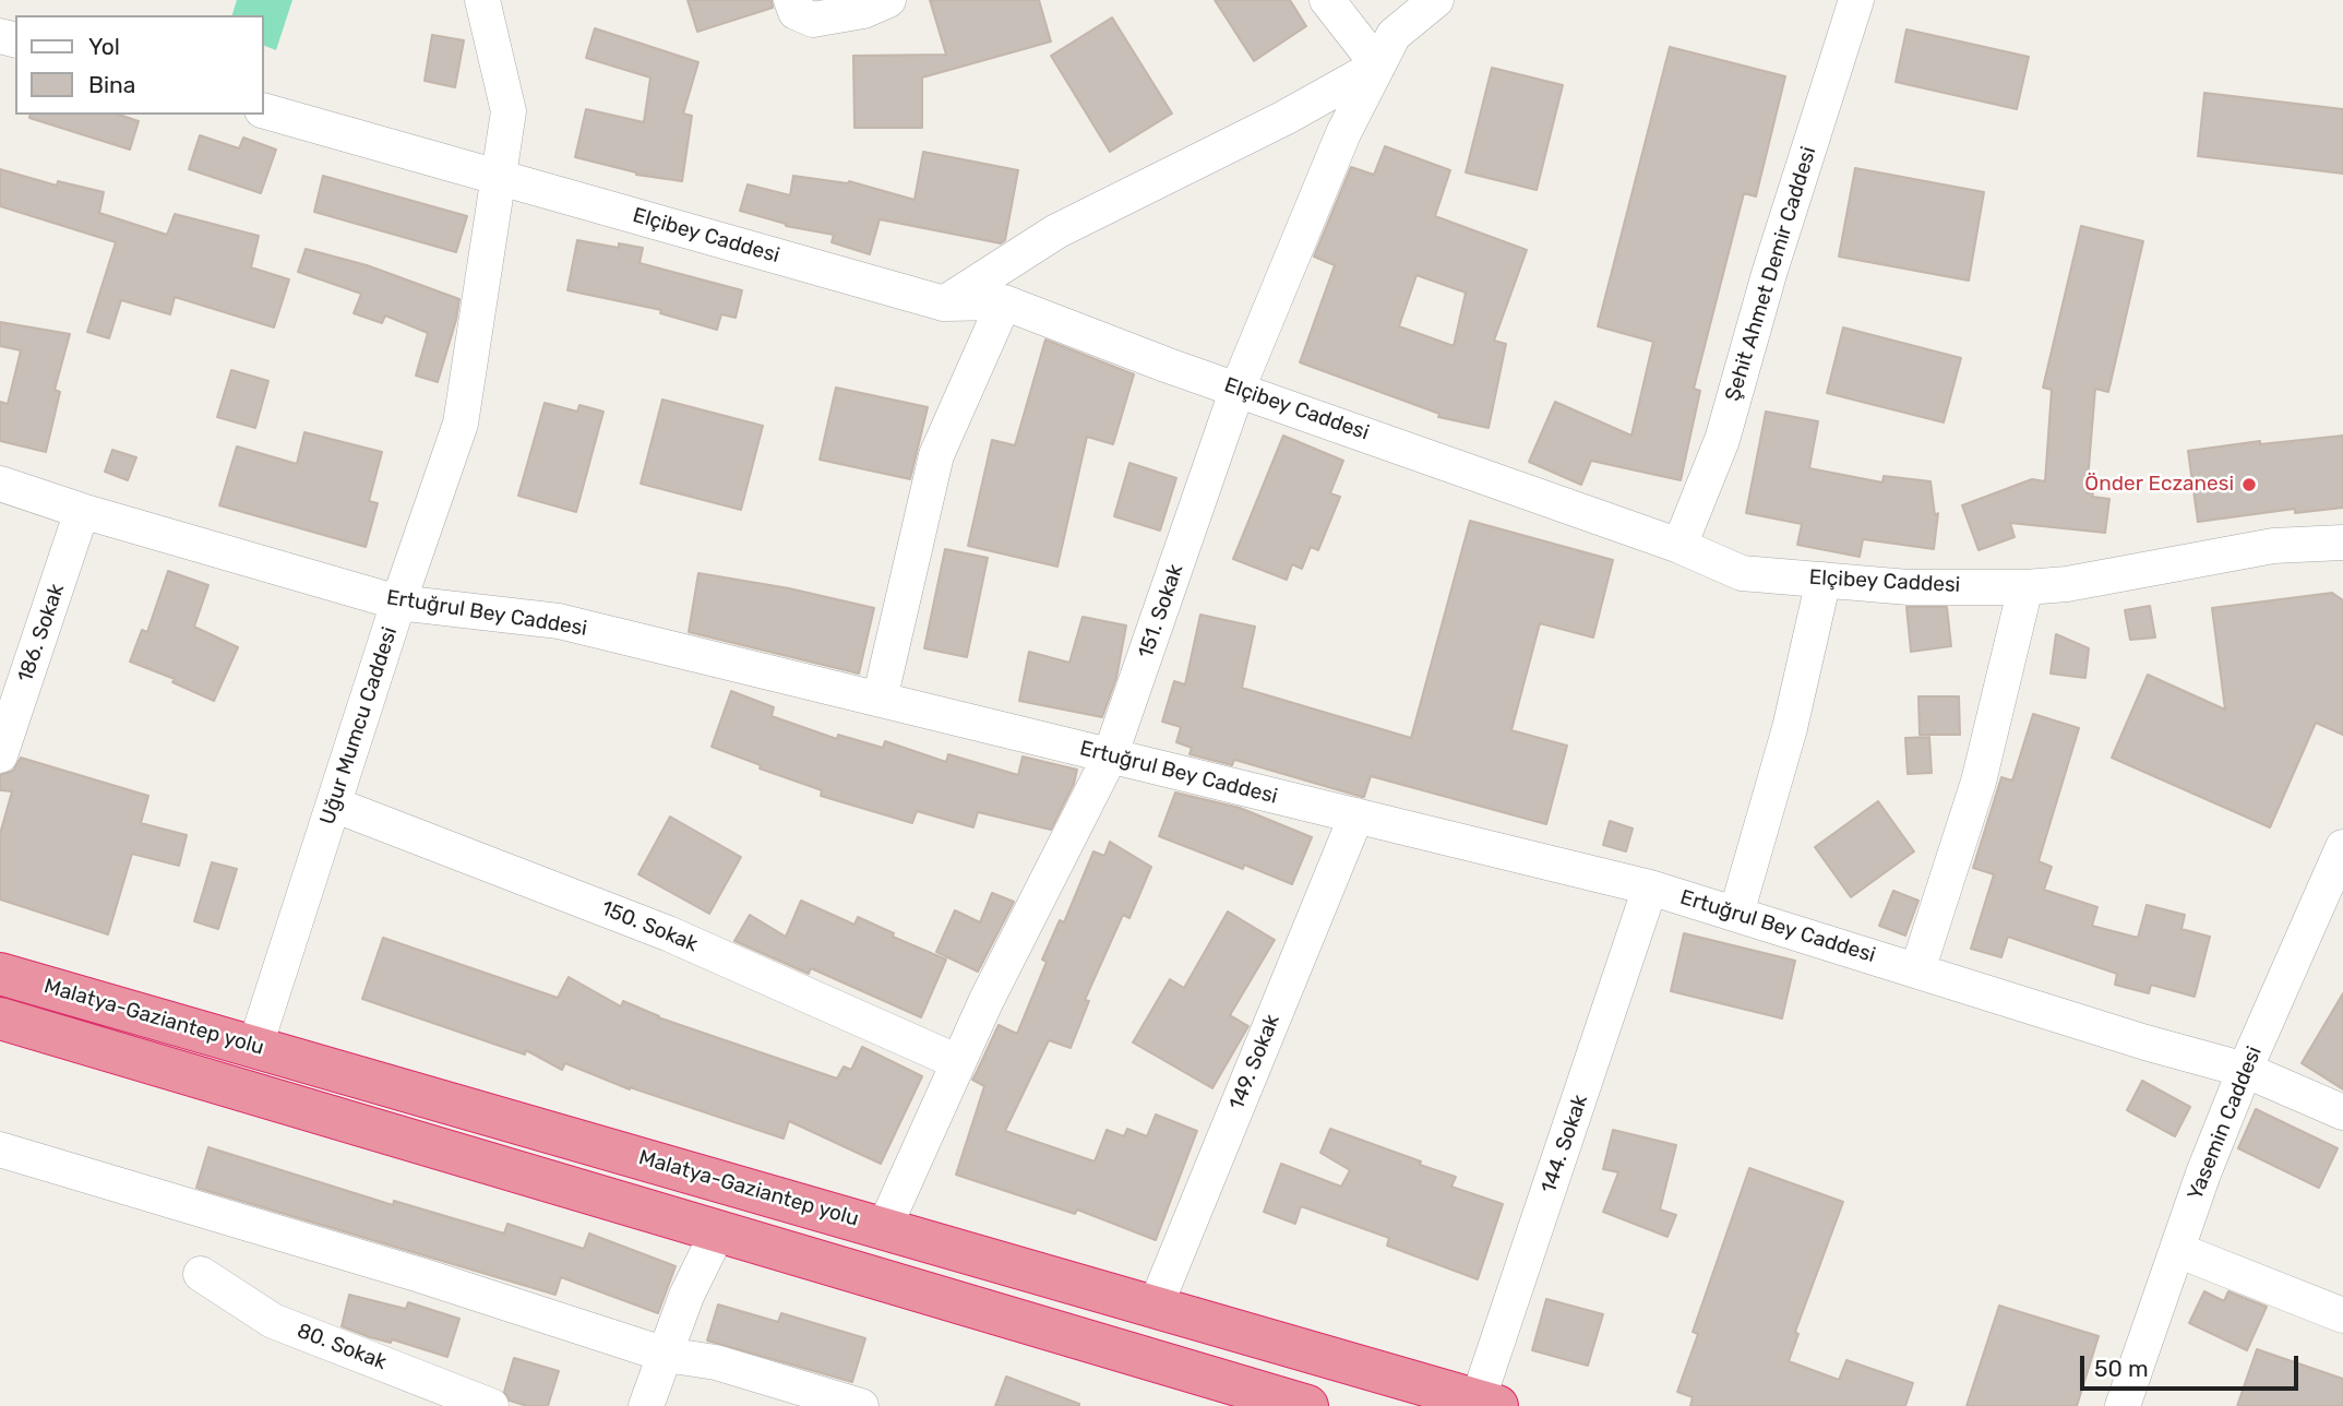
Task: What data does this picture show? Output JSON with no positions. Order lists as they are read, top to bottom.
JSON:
{
  "streets": {
    "highway": ["Malatya-Gaziantep yolu"],
    "street": [
      "Elçibey Caddesi",
      "Şehit Ahmet Demir Caddesi",
      "151. Sokak",
      "Ertuğrul Bey Caddesi",
      "186. Sokak",
      "Uğur Mumcu Caddesi",
      "150. Sokak",
      "149. Sokak",
      "Yasemin Caddesi",
      "144. Sokak",
      "80. Sokak"
    ]
  },
  "crossings": [
    ["Elçibey Caddesi", "Şehit Ahmet Demir Caddesi"],
    ["Elçibey Caddesi", "151. Sokak"],
    ["Elçibey Caddesi", "Uğur Mumcu Caddesi"],
    ["151. Sokak", "Ertuğrul Bey Caddesi"],
    ["151. Sokak", "150. Sokak"],
    ["151. Sokak", "Malatya-Gaziantep yolu"],
    ["Ertuğrul Bey Caddesi", "186. Sokak"],
    ["Ertuğrul Bey Caddesi", "Uğur Mumcu Caddesi"],
    ["Ertuğrul Bey Caddesi", "149. Sokak"],
    ["Ertuğrul Bey Caddesi", "Yasemin Caddesi"],
    ["Ertuğrul Bey Caddesi", "144. Sokak"],
    ["Uğur Mumcu Caddesi", "150. Sokak"],
    ["Uğur Mumcu Caddesi", "Malatya-Gaziantep yolu"],
    ["Malatya-Gaziantep yolu", "149. Sokak"],
    ["Malatya-Gaziantep yolu", "144. Sokak"]
  ],
  "places": ["Önder Eczanesi"],
  "legend": ["Yol", "Bina"],
  "scale_bar": "50 m"
}
